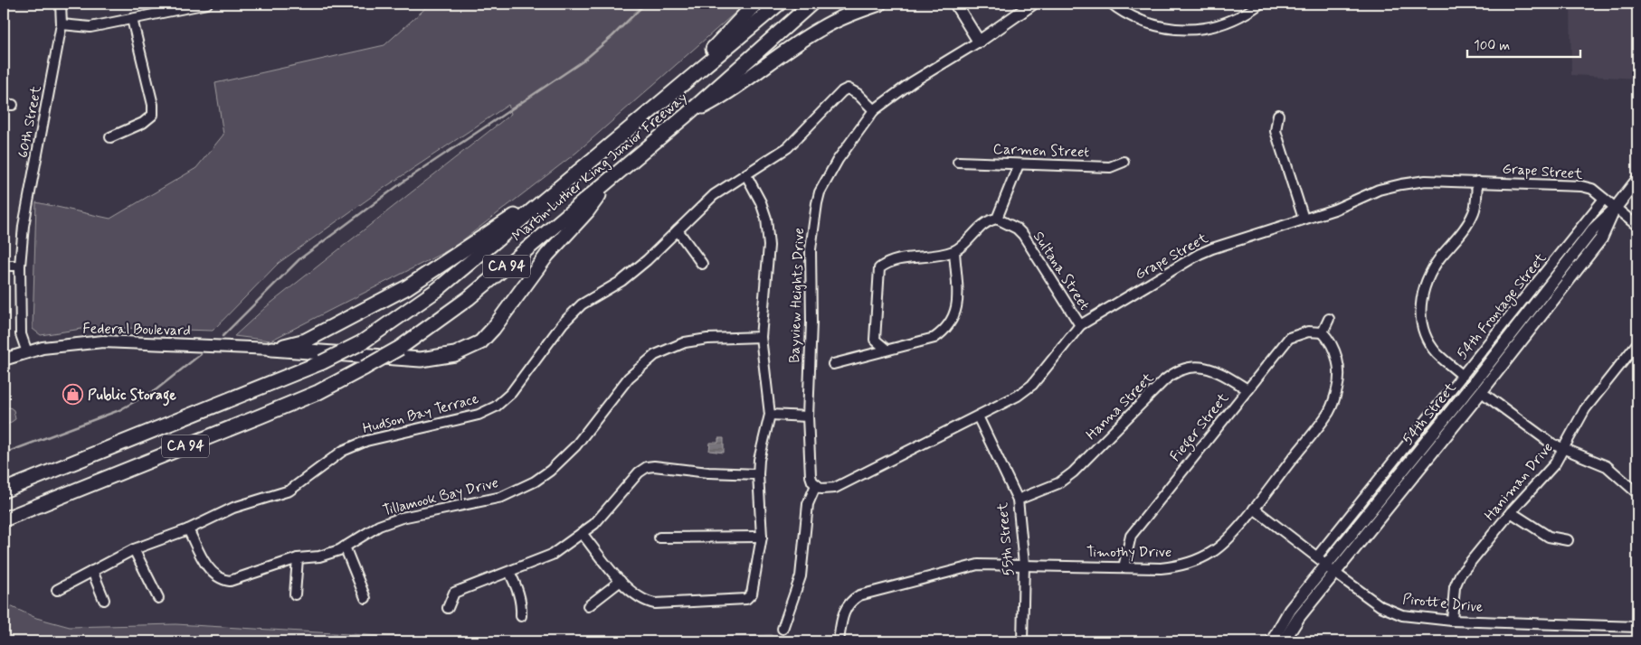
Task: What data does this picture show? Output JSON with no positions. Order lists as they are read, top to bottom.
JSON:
{
  "streets": {
    "highway": ["Martin Luther King Junior Freeway", "CA 94"],
    "main road": ["Bayview Heights Drive", "Federal Boulevard", "54th Street"],
    "street": [
      "60th Street",
      "Carmen Street",
      "Grape Street",
      "Sultana Street",
      "54th Frontage Street",
      "Hanna Street",
      "Hudson Bay Terrace",
      "Fieger Street",
      "Haniman Drive",
      "Tillamook Bay Drive",
      "55th Street",
      "Timothy Drive",
      "Pirotte Drive"
    ]
  },
  "crossings": [
    ["60th Street", "Federal Boulevard"],
    ["Grape Street", "Sultana Street"],
    ["Grape Street", "Bayview Heights Drive"],
    ["Grape Street", "54th Frontage Street"],
    ["Grape Street", "54th Street"],
    ["Grape Street", "55th Street"],
    ["Bayview Heights Drive", "Hudson Bay Terrace"],
    ["54th Frontage Street", "54th Street"],
    ["54th Frontage Street", "Pirotte Drive"],
    ["Hanna Street", "Fieger Street"],
    ["Hanna Street", "55th Street"],
    ["Hudson Bay Terrace", "Tillamook Bay Drive"],
    ["54th Street", "Pirotte Drive"],
    ["Fieger Street", "Timothy Drive"],
    ["Haniman Drive", "Pirotte Drive"],
    ["55th Street", "Timothy Drive"],
    ["Timothy Drive", "Pirotte Drive"]
  ],
  "places": {
    "shop": ["Public Storage"]
  },
  "scale_bar": "100 m"
}
